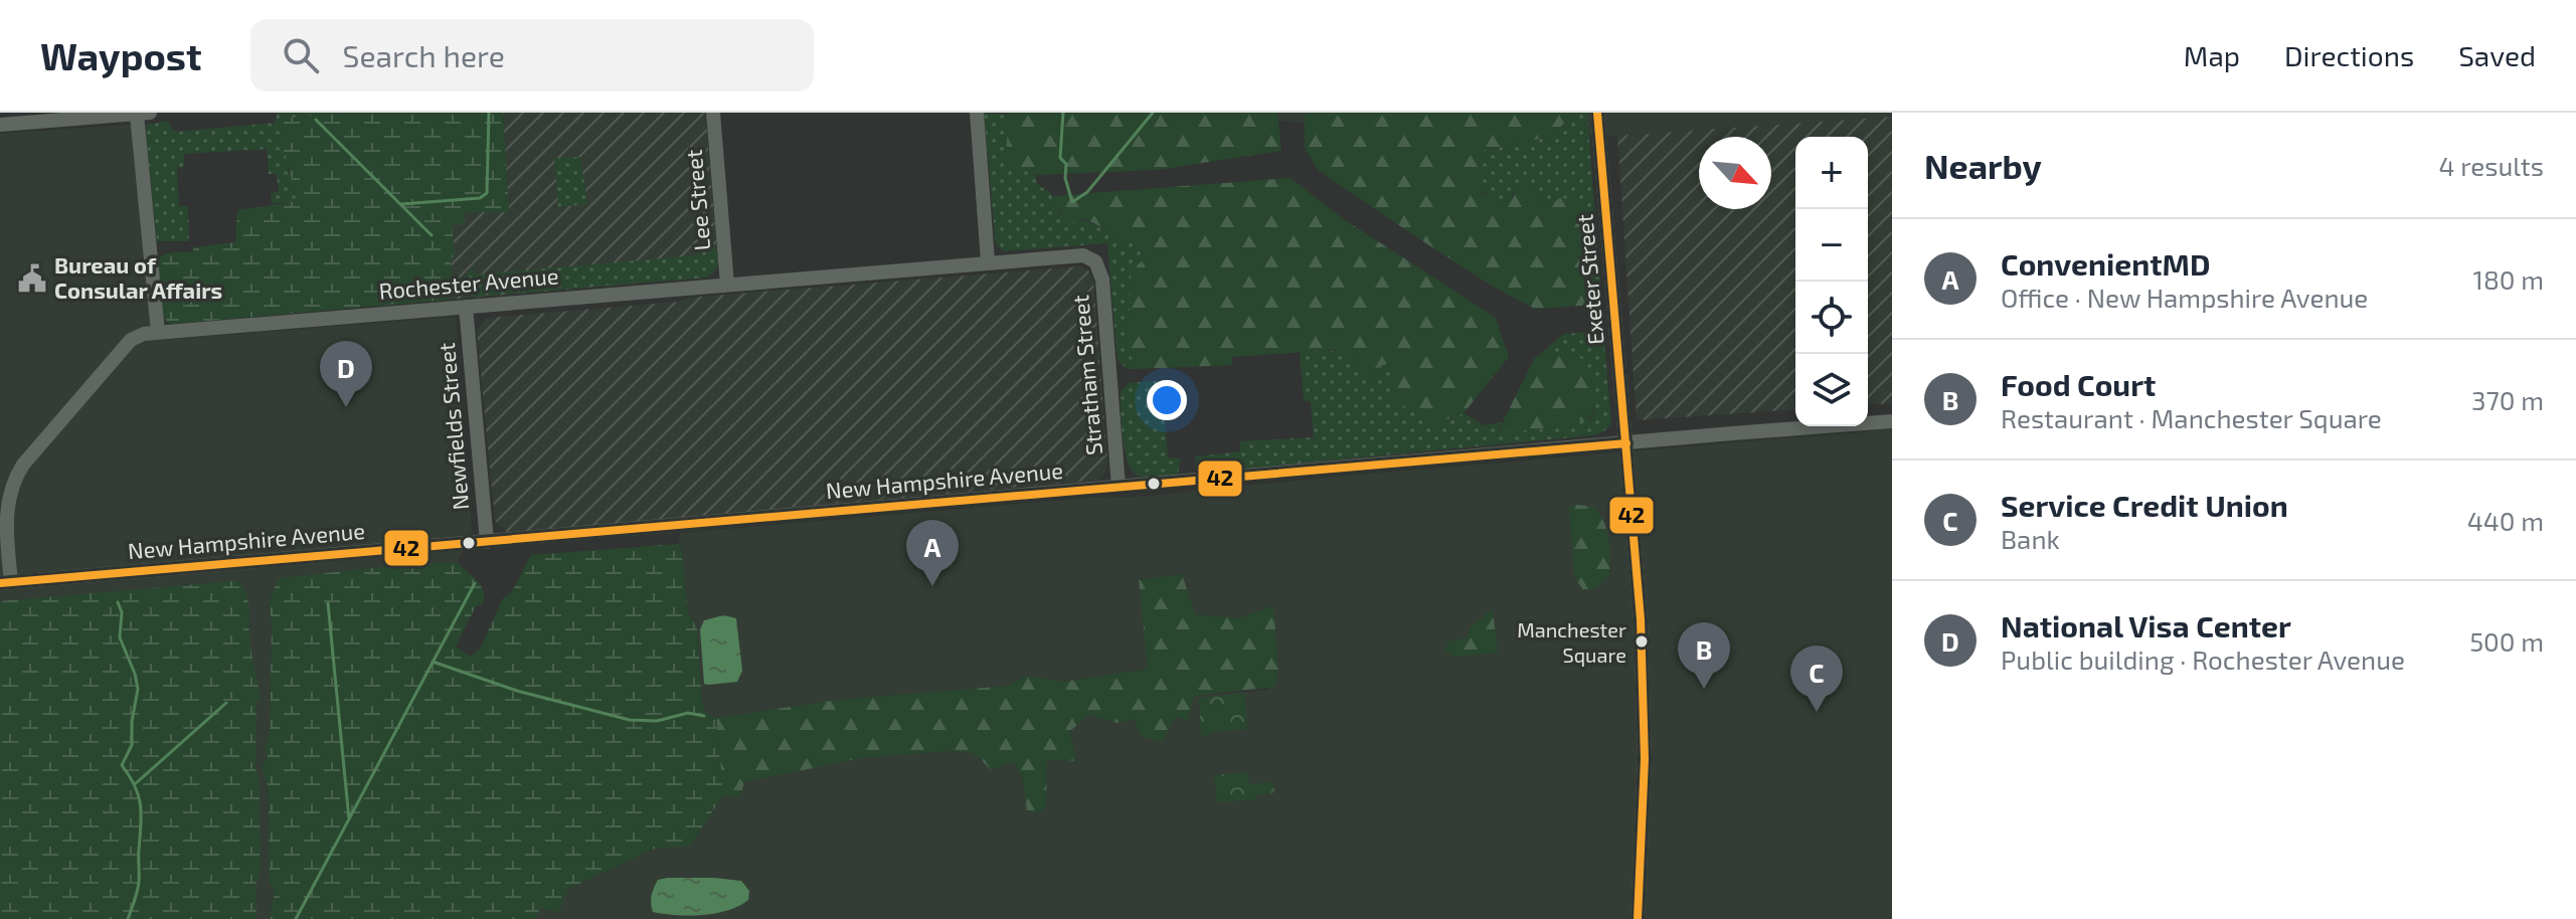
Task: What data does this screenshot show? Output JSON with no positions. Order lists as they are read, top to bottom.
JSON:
{
  "streets": {
    "street": [
      "Lee Street",
      "Exeter Street",
      "Rochester Avenue",
      "Stratham Street",
      "Newfields Street",
      "New Hampshire Avenue"
    ]
  },
  "crossings": [
    ["Lee Street", "Rochester Avenue"],
    ["Exeter Street", "New Hampshire Avenue"],
    ["Rochester Avenue", "Stratham Street"],
    ["Rochester Avenue", "Newfields Street"],
    ["Rochester Avenue", "New Hampshire Avenue"],
    ["Stratham Street", "New Hampshire Avenue"],
    ["Newfields Street", "New Hampshire Avenue"]
  ],
  "places": {
    "public building": ["Bureau of Consular Affairs"],
    "other": ["Manchester Square"]
  },
  "lines": ["transit line 42"],
  "north": "bottom right",
  "page": {
    "header": "Waypost",
    "search": "Search here",
    "nav": ["Map", "Directions", "Saved"],
    "heading": ["Nearby", "4 results"],
    "map_buttons": ["+", "−"],
    "list": [
      {
        "mark": "A",
        "name": "ConvenientMD",
        "note": "Office · New Hampshire Avenue",
        "value": "180 m"
      },
      {
        "mark": "B",
        "name": "Food Court",
        "note": "Restaurant · Manchester Square",
        "value": "370 m"
      },
      {
        "mark": "C",
        "name": "Service Credit Union",
        "note": "Bank",
        "value": "440 m"
      },
      {
        "mark": "D",
        "name": "National Visa Center",
        "note": "Public building · Rochester Avenue",
        "value": "500 m"
      }
    ],
    "pins": [
      "D",
      "A",
      "B",
      "C"
    ]
  }
}
